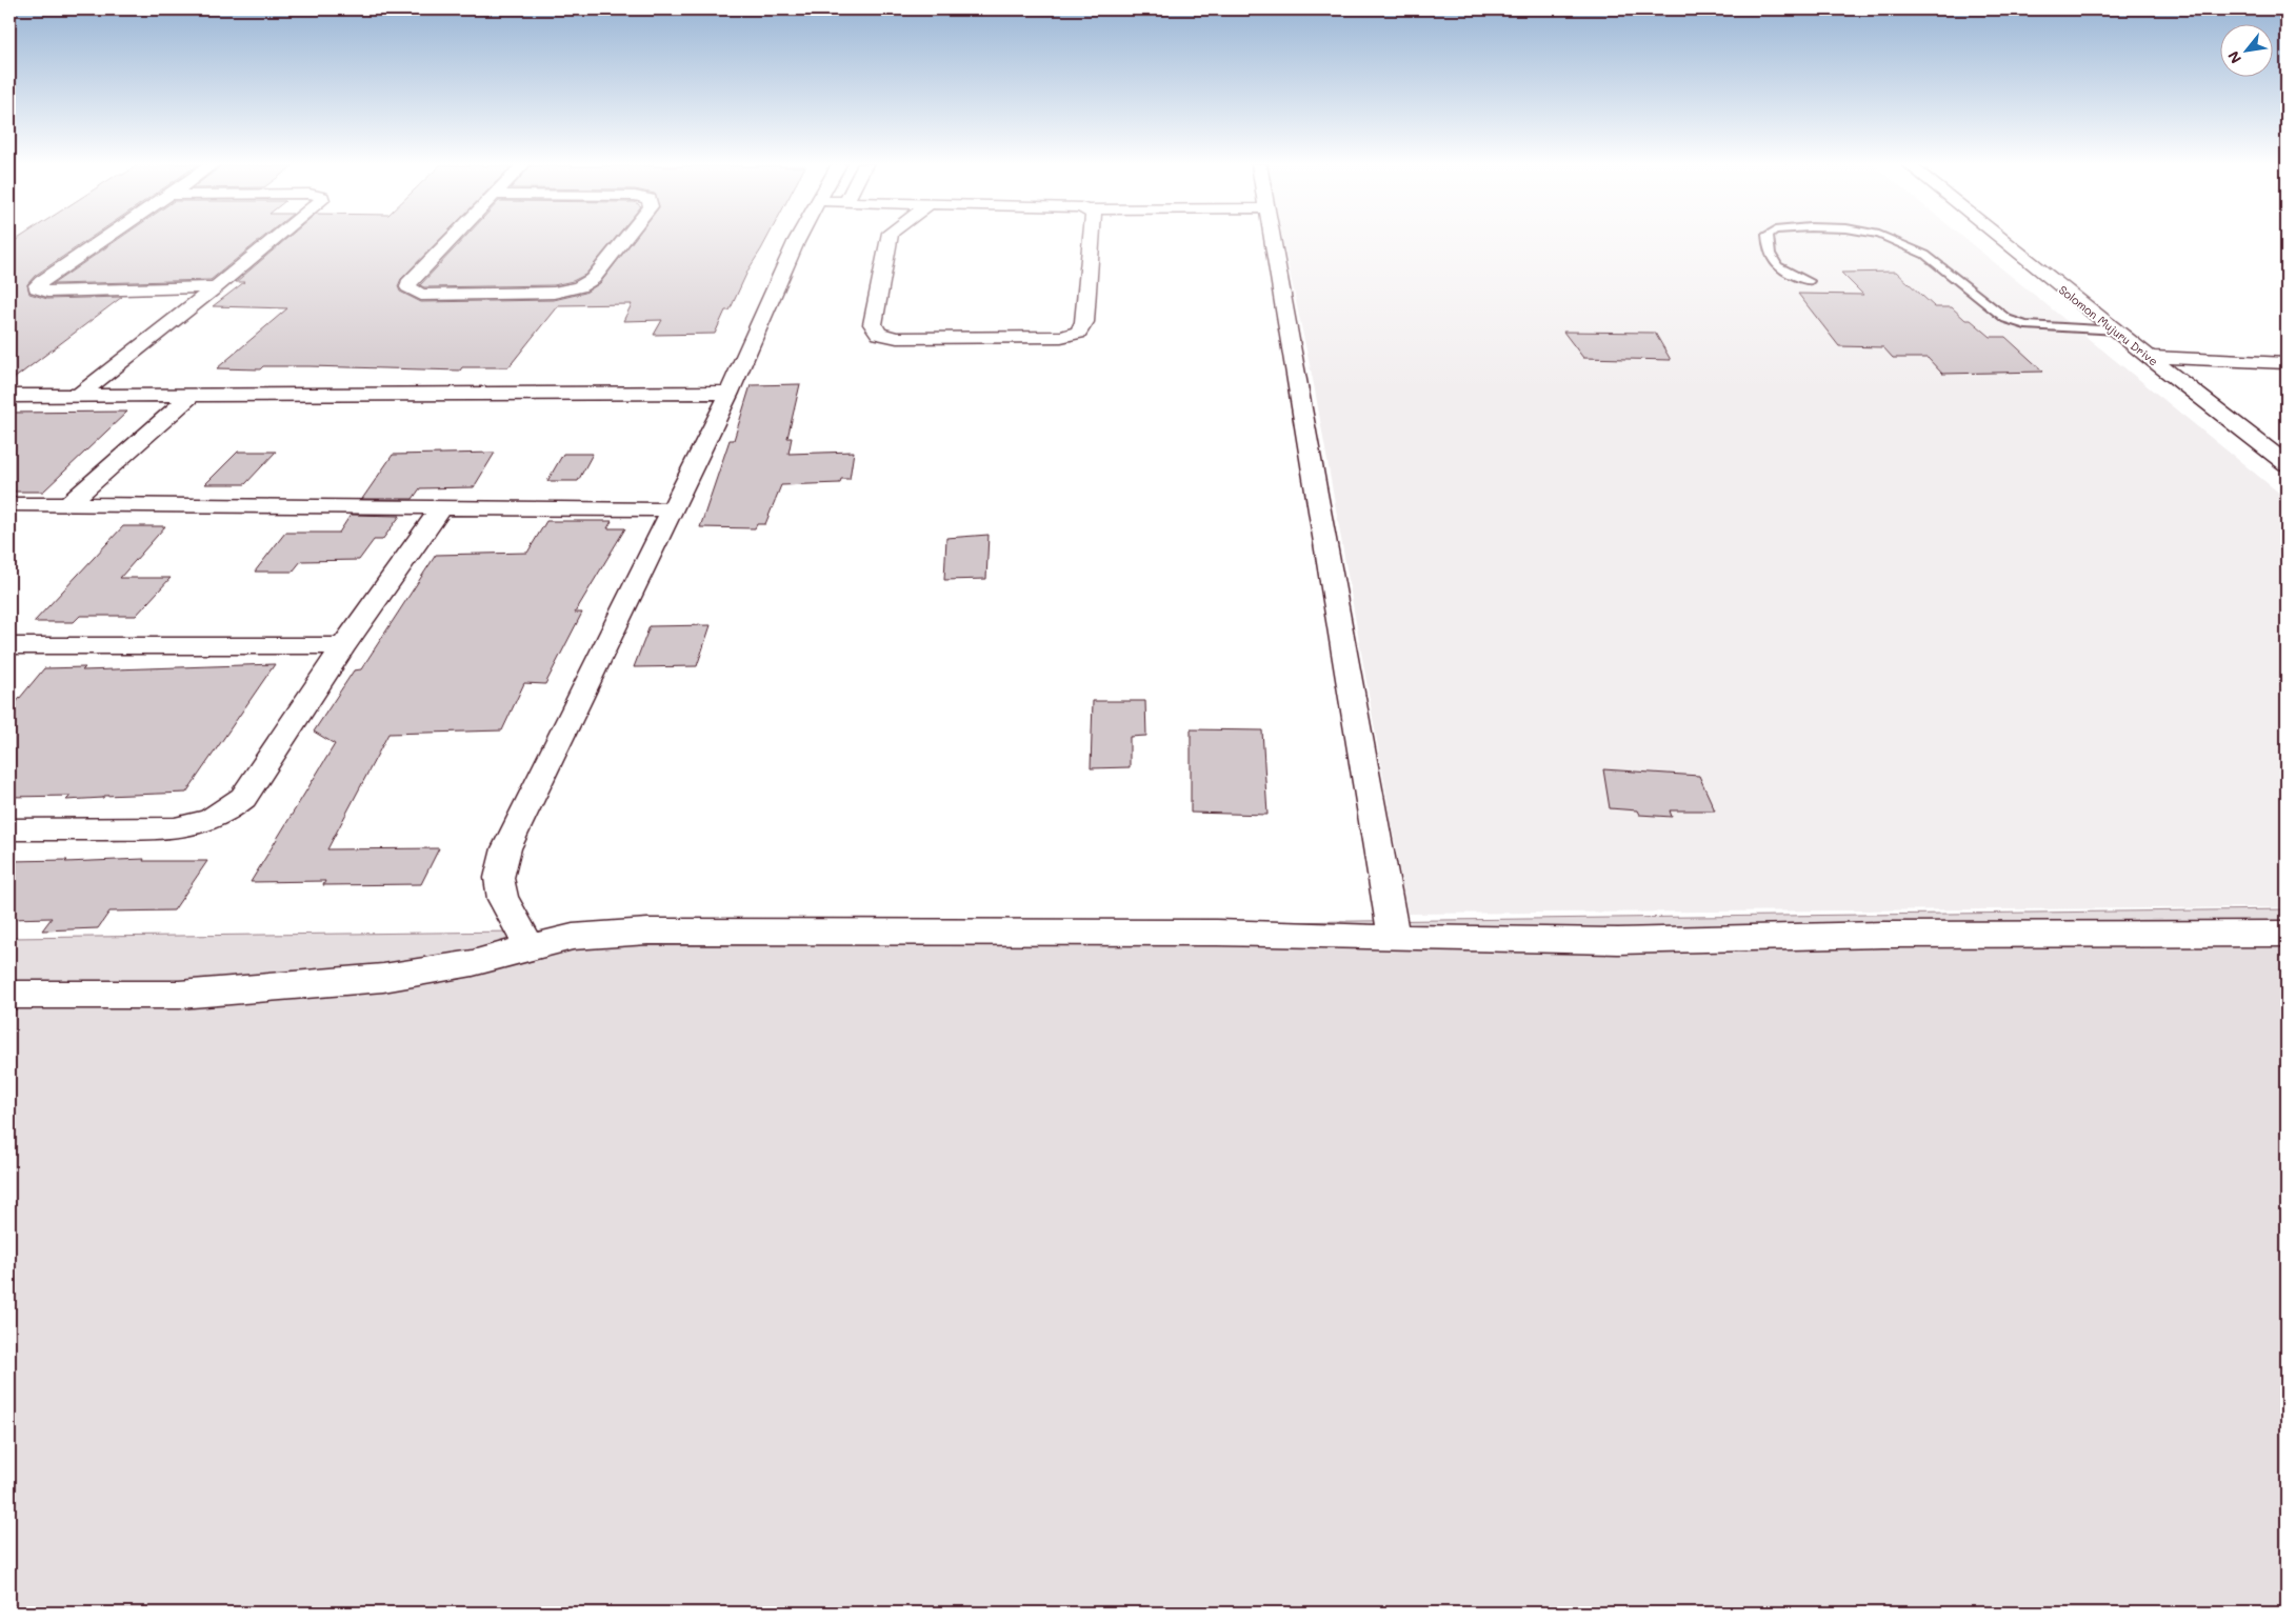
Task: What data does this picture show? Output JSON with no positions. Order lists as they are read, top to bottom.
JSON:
{
  "streets": {
    "street": ["Solomon Mujuru Drive"]
  },
  "north": "bottom left"
}
